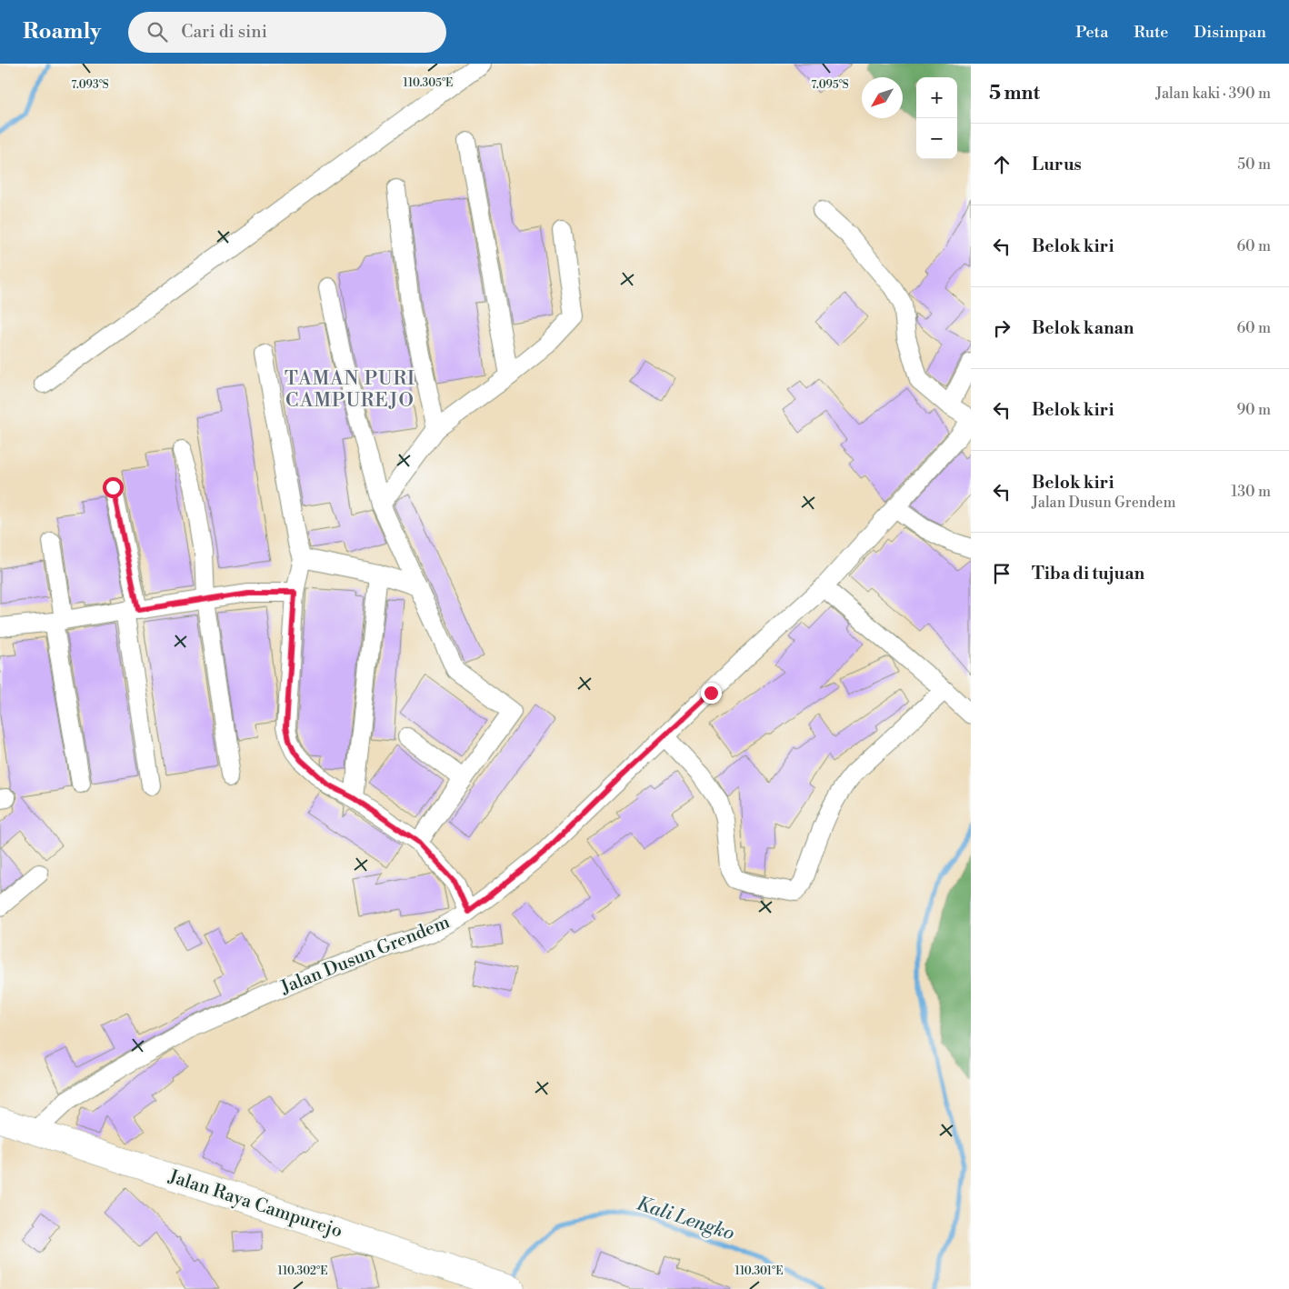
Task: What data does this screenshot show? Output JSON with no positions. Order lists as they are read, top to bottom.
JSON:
{
  "streets": {
    "main road": ["Jalan Raya Campurejo"],
    "street": ["Jalan Dusun Grendem"]
  },
  "crossings": [
    ["Jalan Dusun Grendem", "Jalan Raya Campurejo"]
  ],
  "districts": ["TAMAN PURI CAMPUREJO"],
  "water": ["Kali Lengko"],
  "north": "bottom left",
  "page": {
    "header": "Roamly",
    "search": "Cari di sini",
    "nav": ["Peta", "Rute", "Disimpan"],
    "heading": ["5 mnt", "Jalan kaki · 390 m"],
    "map_buttons": ["+", "−"],
    "list": [
      ["Lurus", "50 m"],
      ["Belok kiri", "60 m"],
      ["Belok kanan", "60 m"],
      ["Belok kiri", "90 m"],
      ["Belok kiri", "Jalan Dusun Grendem", "130 m"],
      "Tiba di tujuan"
    ]
  },
  "coordinates": [
    "110.305°E",
    "7.095°S",
    "7.093°S",
    "110.302°E",
    "110.301°E"
  ]
}
